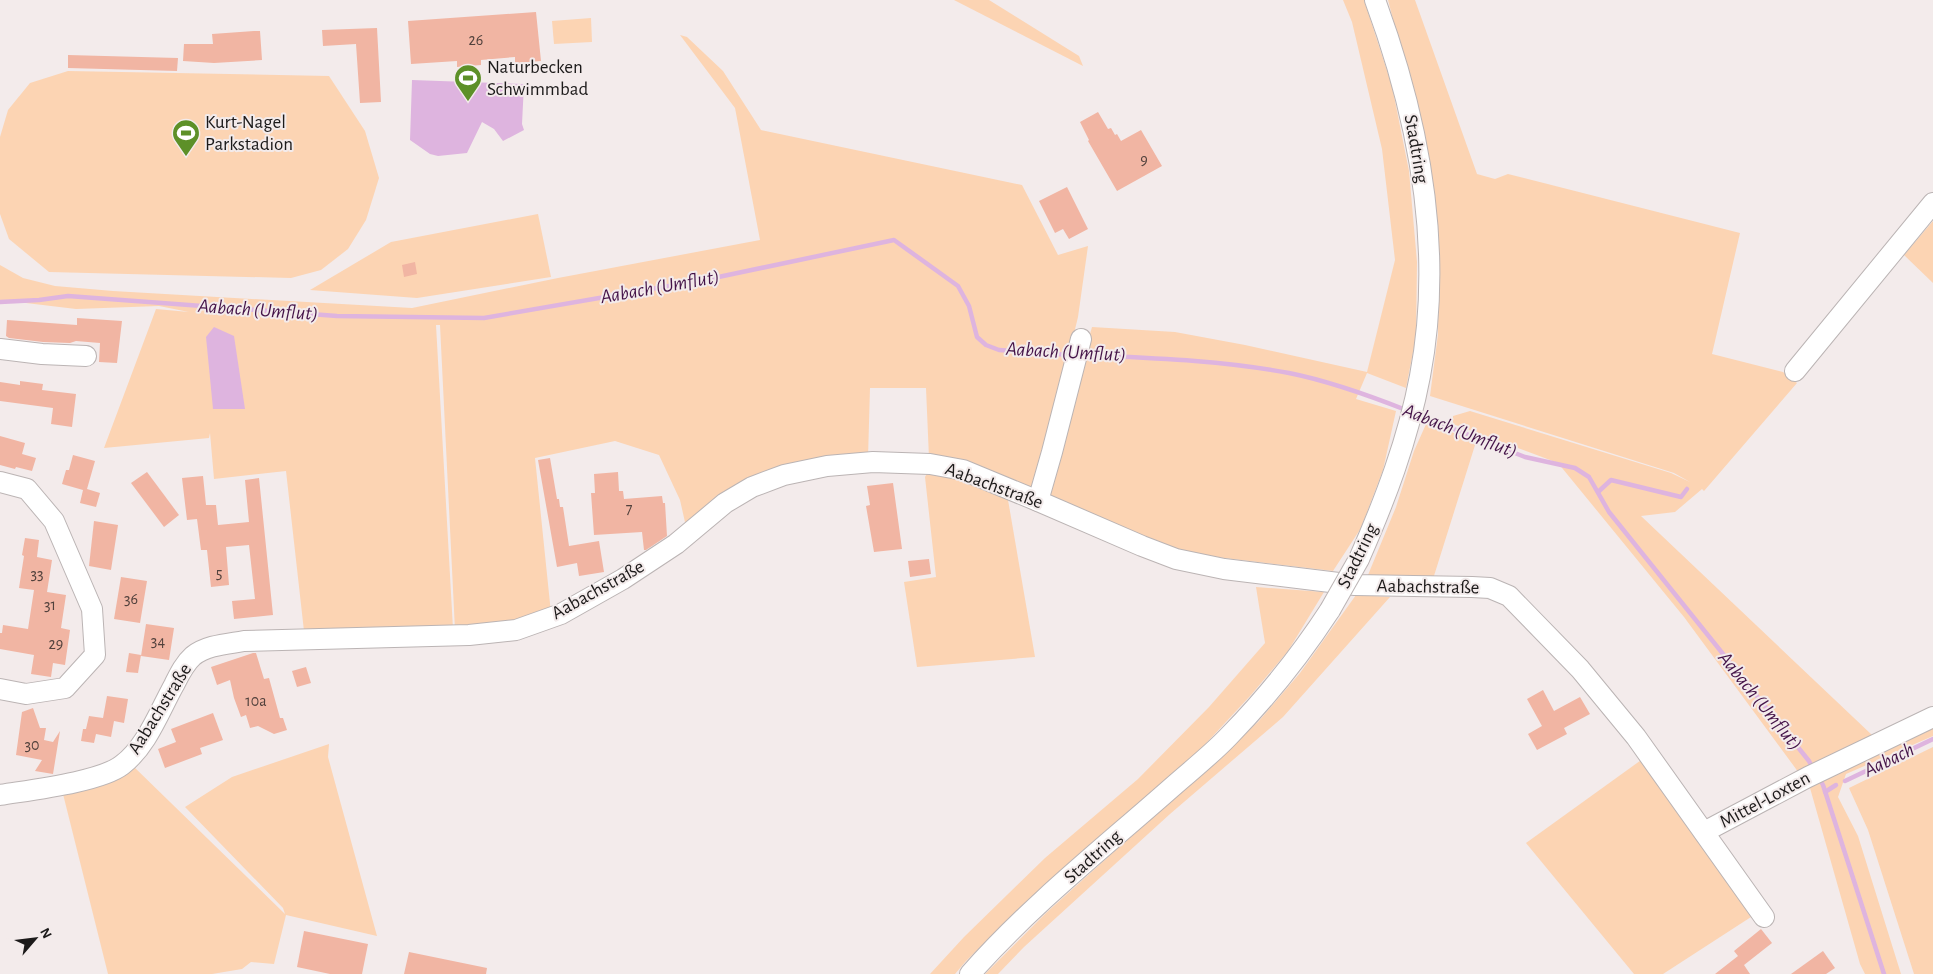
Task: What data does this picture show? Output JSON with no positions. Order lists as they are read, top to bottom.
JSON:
{
  "streets": {
    "street": ["Stadtring", "Aabachstraße", "Mittel-Loxten"]
  },
  "crossings": [
    ["Aabachstraße", "Mittel-Loxten"]
  ],
  "water": ["Aabach (Umflut)", "Aabach"],
  "places": {
    "sports": ["Naturbecken Schwimmbad", "Kurt-Nagel Parkstadion"]
  },
  "house_numbers": [
    "26",
    "9",
    "7",
    "5",
    "33",
    "36",
    "31",
    "34",
    "29",
    "10a",
    "30"
  ],
  "north": "top right"
}
